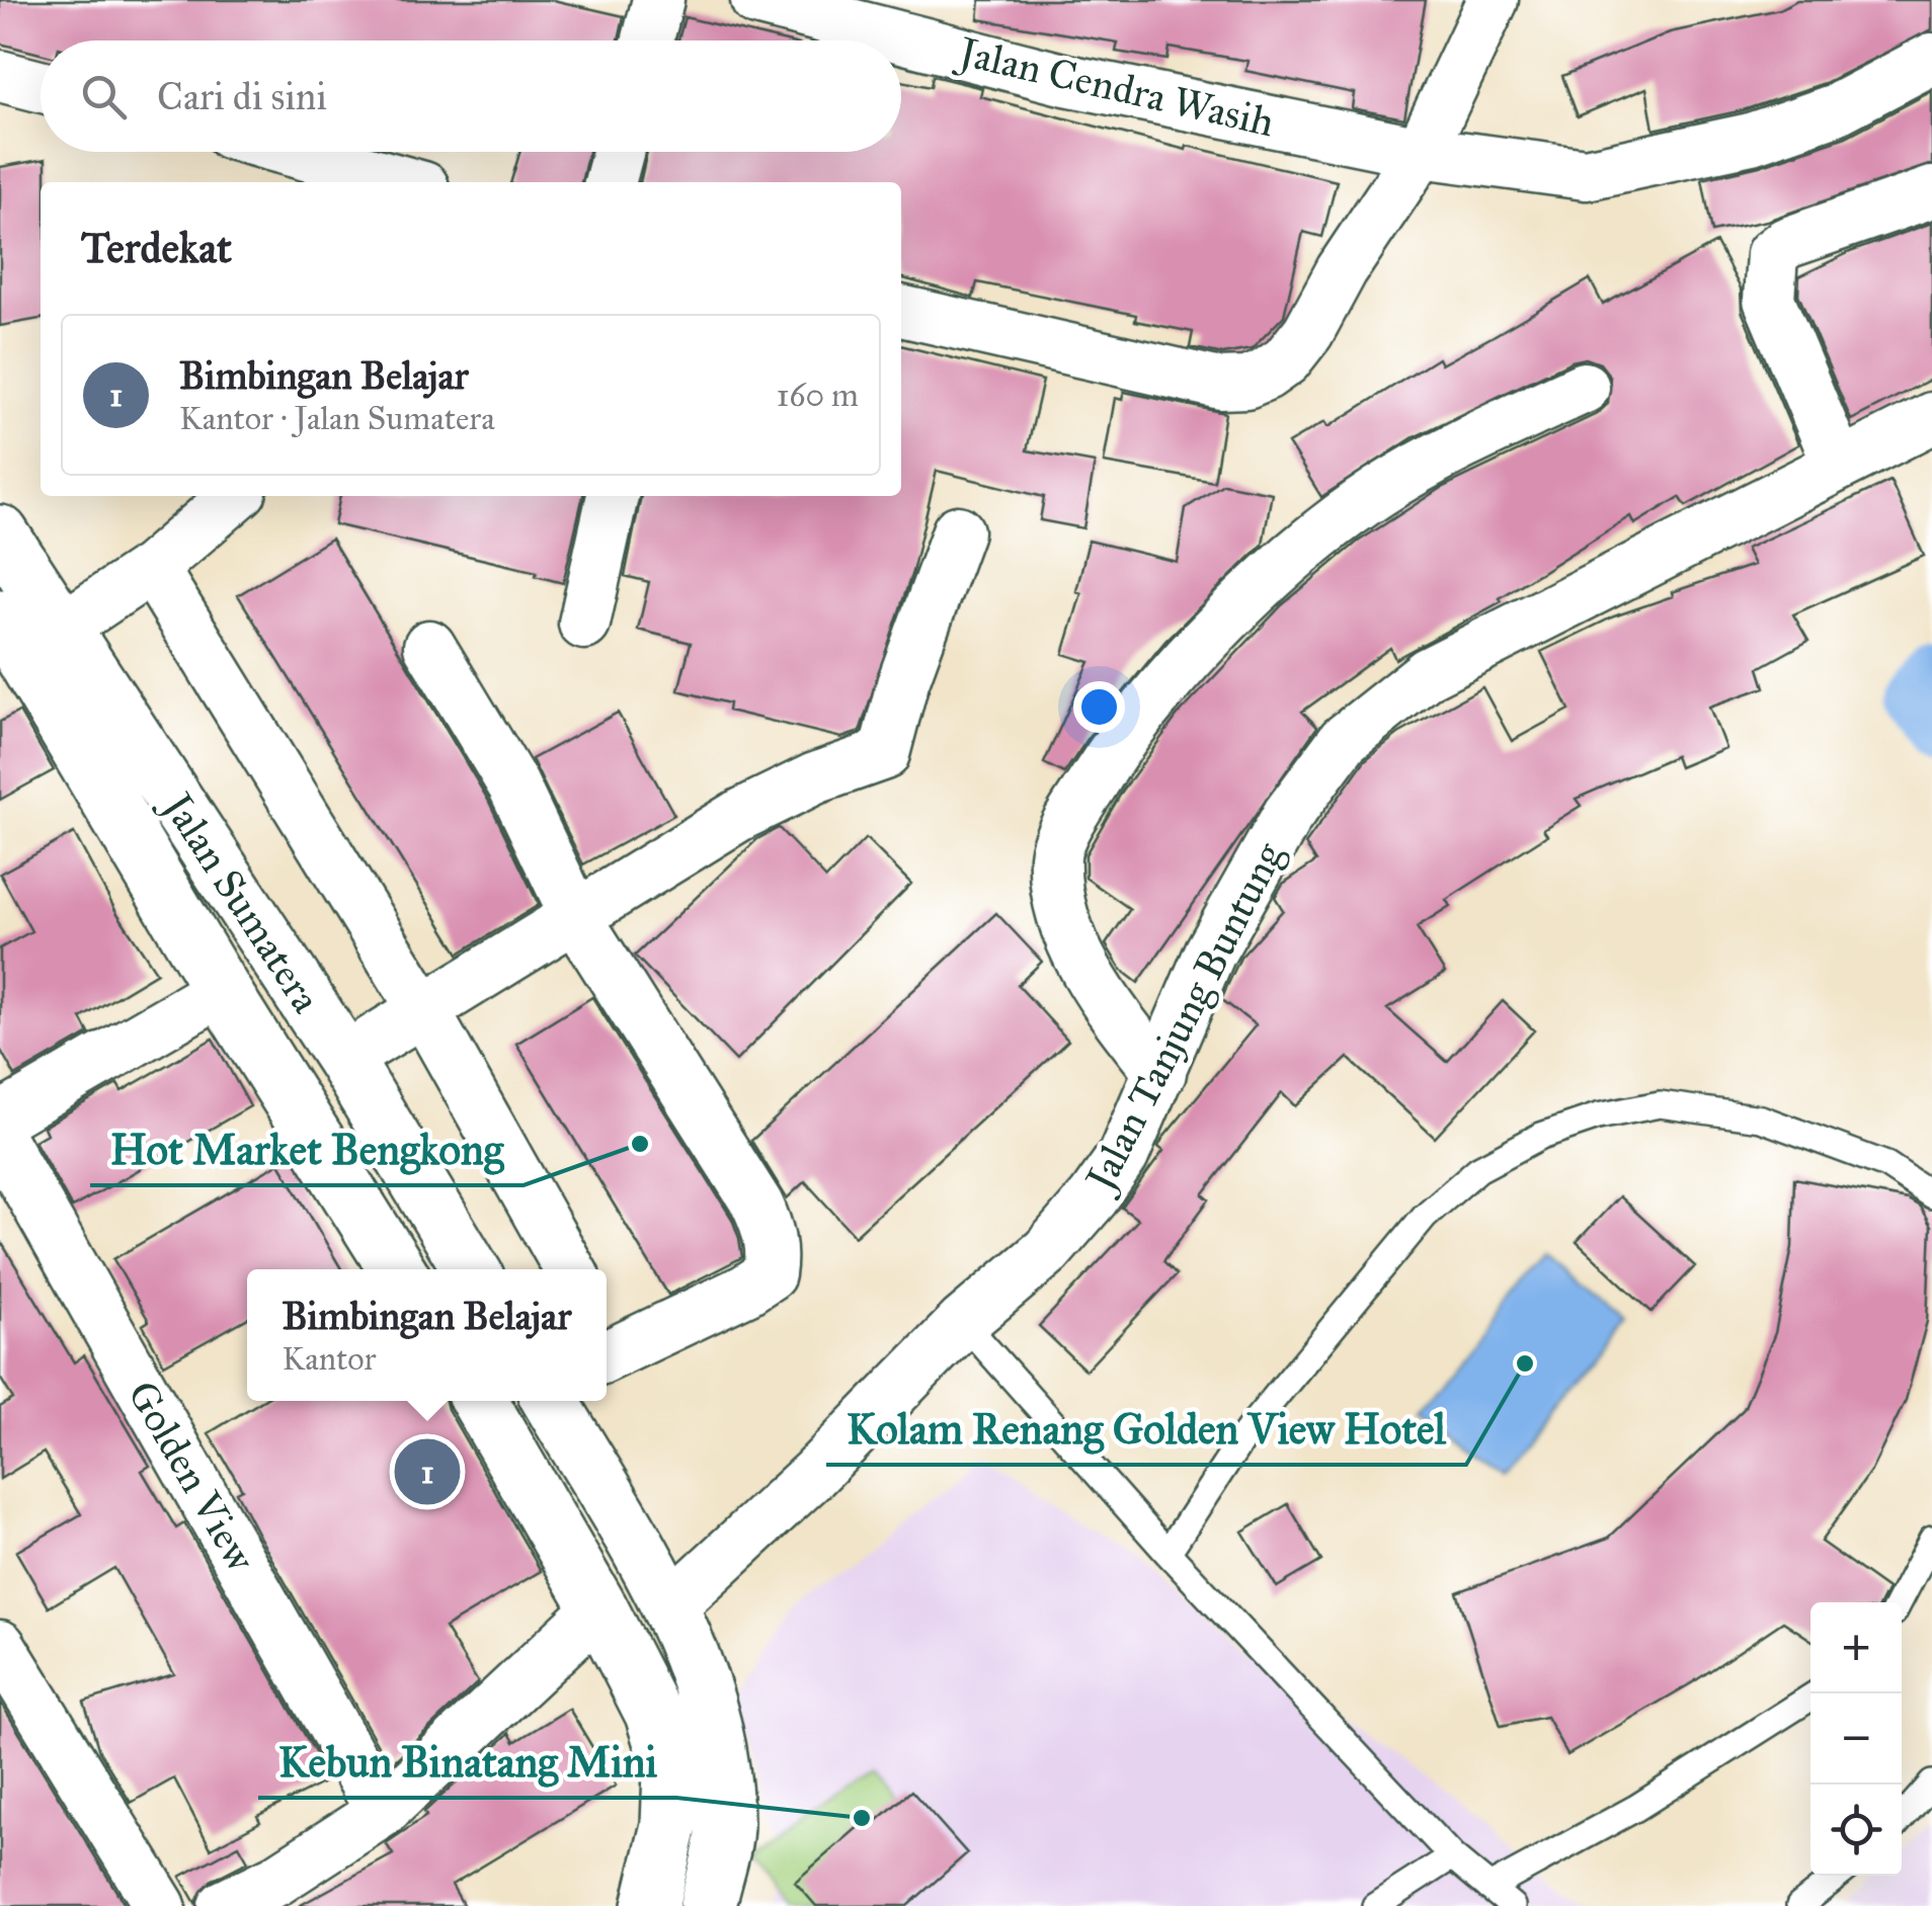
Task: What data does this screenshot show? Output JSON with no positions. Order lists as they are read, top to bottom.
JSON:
{
  "streets": {
    "main road": ["Jalan Sumatera"],
    "street": ["Jalan Cendra Wasih", "Jalan Tanjung Buntung", "Golden View"]
  },
  "places": ["Hot Market Bengkong", "Kolam Renang Golden View Hotel", "Kebun Binatang Mini"],
  "page": {
    "search": "Cari di sini",
    "heading": "Terdekat",
    "list": [
      {
        "mark": "1",
        "name": "Bimbingan Belajar",
        "note": "Kantor · Jalan Sumatera",
        "value": "160 m"
      }
    ],
    "popup": ["Bimbingan Belajar", "Kantor"],
    "pins": "1",
    "map_buttons": ["+", "−"]
  }
}
